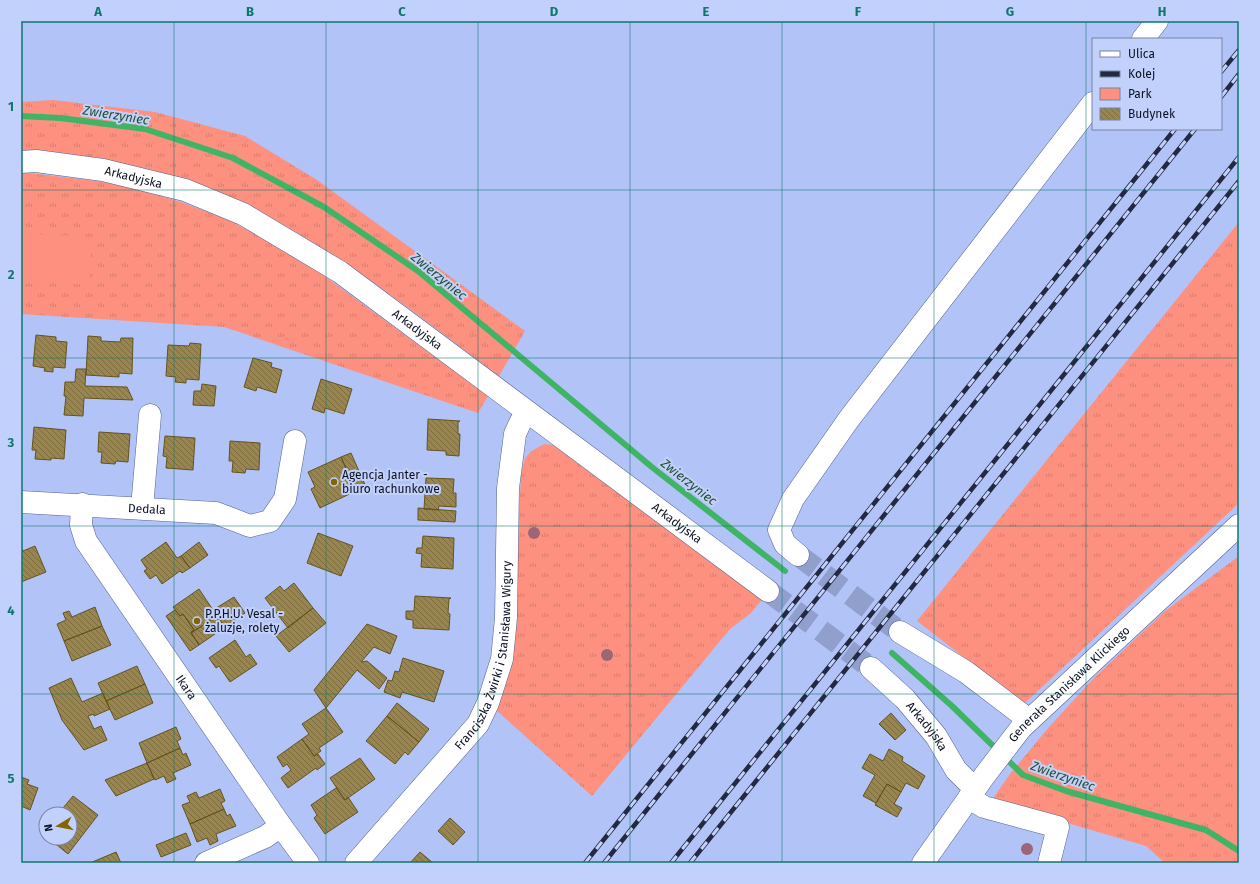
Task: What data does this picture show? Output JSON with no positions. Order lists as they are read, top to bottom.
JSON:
{
  "streets": {
    "street": [
      "Arkadyjska",
      "Dedala",
      "Franciszka Żwirki i Stanisława Wigury",
      "Generała Stanisława Klickiego",
      "Ikara"
    ]
  },
  "crossings": [
    ["Arkadyjska", "Franciszka Żwirki i Stanisława Wigury"],
    ["Arkadyjska", "Generała Stanisława Klickiego"],
    ["Dedala", "Ikara"]
  ],
  "water": ["Zwierzyniec"],
  "places": ["Agencja Janter - biuro rachunkowe", "P.P.H.U. Vesal - żaluzje, rolety"],
  "legend": [
    "Ulica",
    "Kolej",
    "Park",
    "Budynek"
  ],
  "north": "left",
  "grid": {
    "columns": [
      "A",
      "B",
      "C",
      "D",
      "E",
      "F",
      "G",
      "H"
    ],
    "rows": [
      "1",
      "2",
      "3",
      "4",
      "5"
    ]
  }
}
